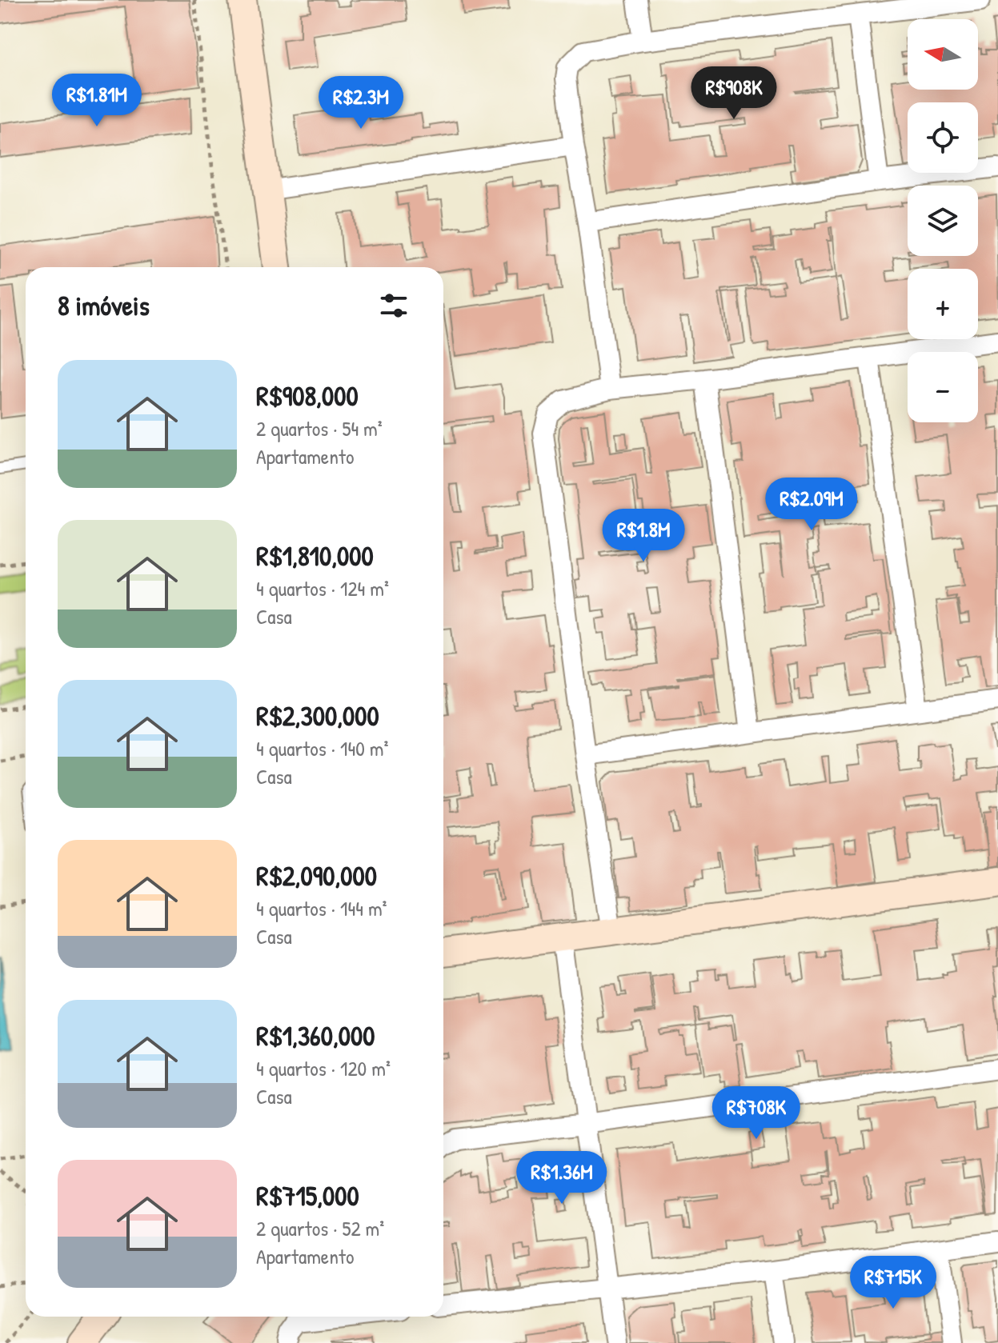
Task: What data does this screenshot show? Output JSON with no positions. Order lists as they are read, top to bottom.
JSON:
{
  "north": "left",
  "page": {
    "map_buttons": ["+", "−"],
    "price": [
      "R$908K",
      "R$1.81M",
      "R$2.3M",
      "R$2.09M",
      "R$1.8M",
      "R$708K",
      "R$1.36M",
      "R$715K"
    ],
    "heading": "8 imóveis",
    "list": [
      {
        "name": "R$908,000",
        "note": "2 quartos · 54 m² · Apartamento"
      },
      {
        "name": "R$1,810,000",
        "note": "4 quartos · 124 m² · Casa"
      },
      {
        "name": "R$2,300,000",
        "note": "4 quartos · 140 m² · Casa"
      },
      {
        "name": "R$2,090,000",
        "note": "4 quartos · 144 m² · Casa"
      },
      {
        "name": "R$1,360,000",
        "note": "4 quartos · 120 m² · Casa"
      },
      {
        "name": "R$715,000",
        "note": "2 quartos · 52 m² · Apartamento"
      }
    ]
  }
}
